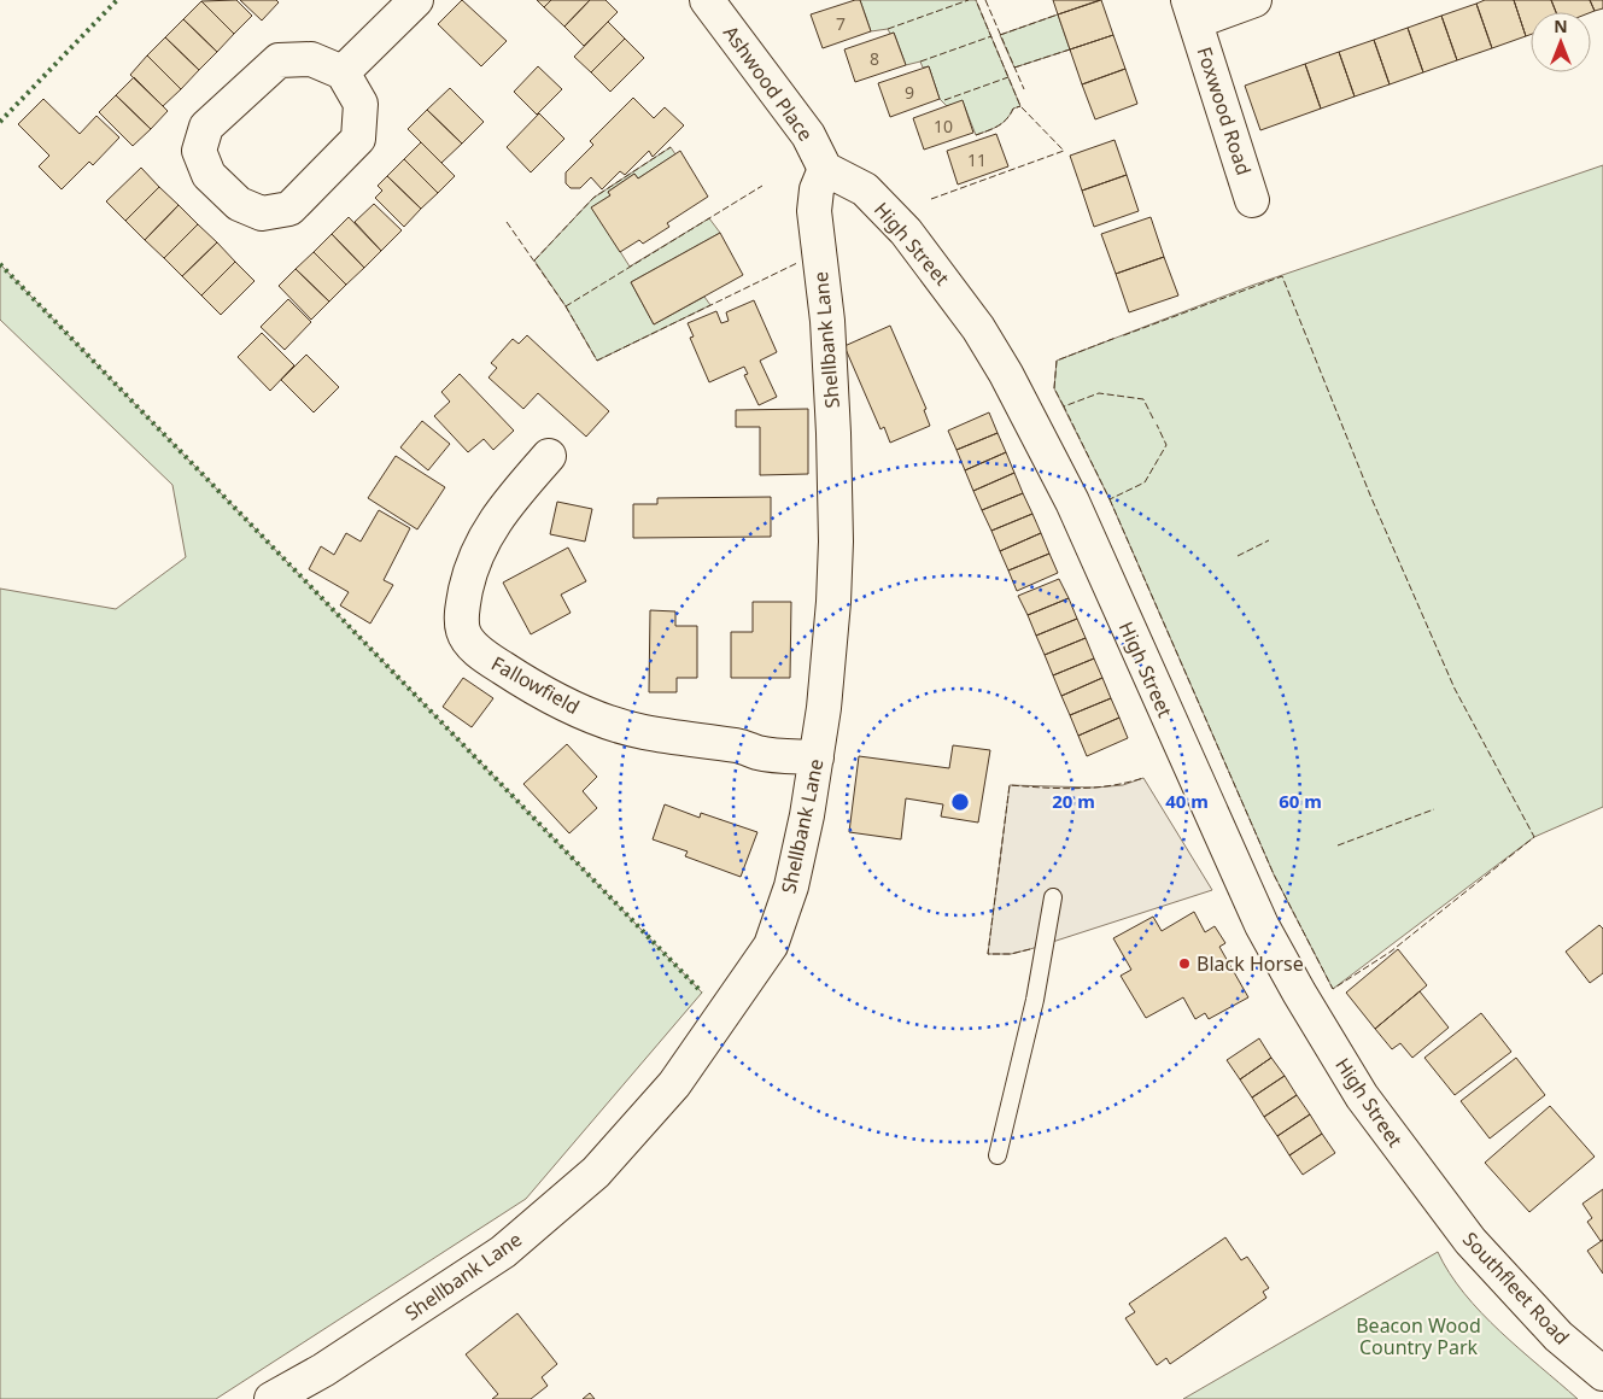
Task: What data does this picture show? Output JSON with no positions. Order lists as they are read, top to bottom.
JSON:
{
  "streets": {
    "street": [
      "Ashwood Place",
      "Foxwood Road",
      "High Street",
      "Shellbank Lane",
      "Fallowfield",
      "Southfleet Road"
    ]
  },
  "crossings": [
    ["Ashwood Place", "High Street"],
    ["Ashwood Place", "Shellbank Lane"],
    ["High Street", "Shellbank Lane"],
    ["High Street", "Southfleet Road"],
    ["Shellbank Lane", "Fallowfield"]
  ],
  "parks": ["Beacon Wood Country Park"],
  "places": ["Black Horse"],
  "house_numbers": [
    "7",
    "8",
    "9",
    "10",
    "11"
  ],
  "north": "top",
  "rings": ["20 m", "40 m", "60 m"]
}
